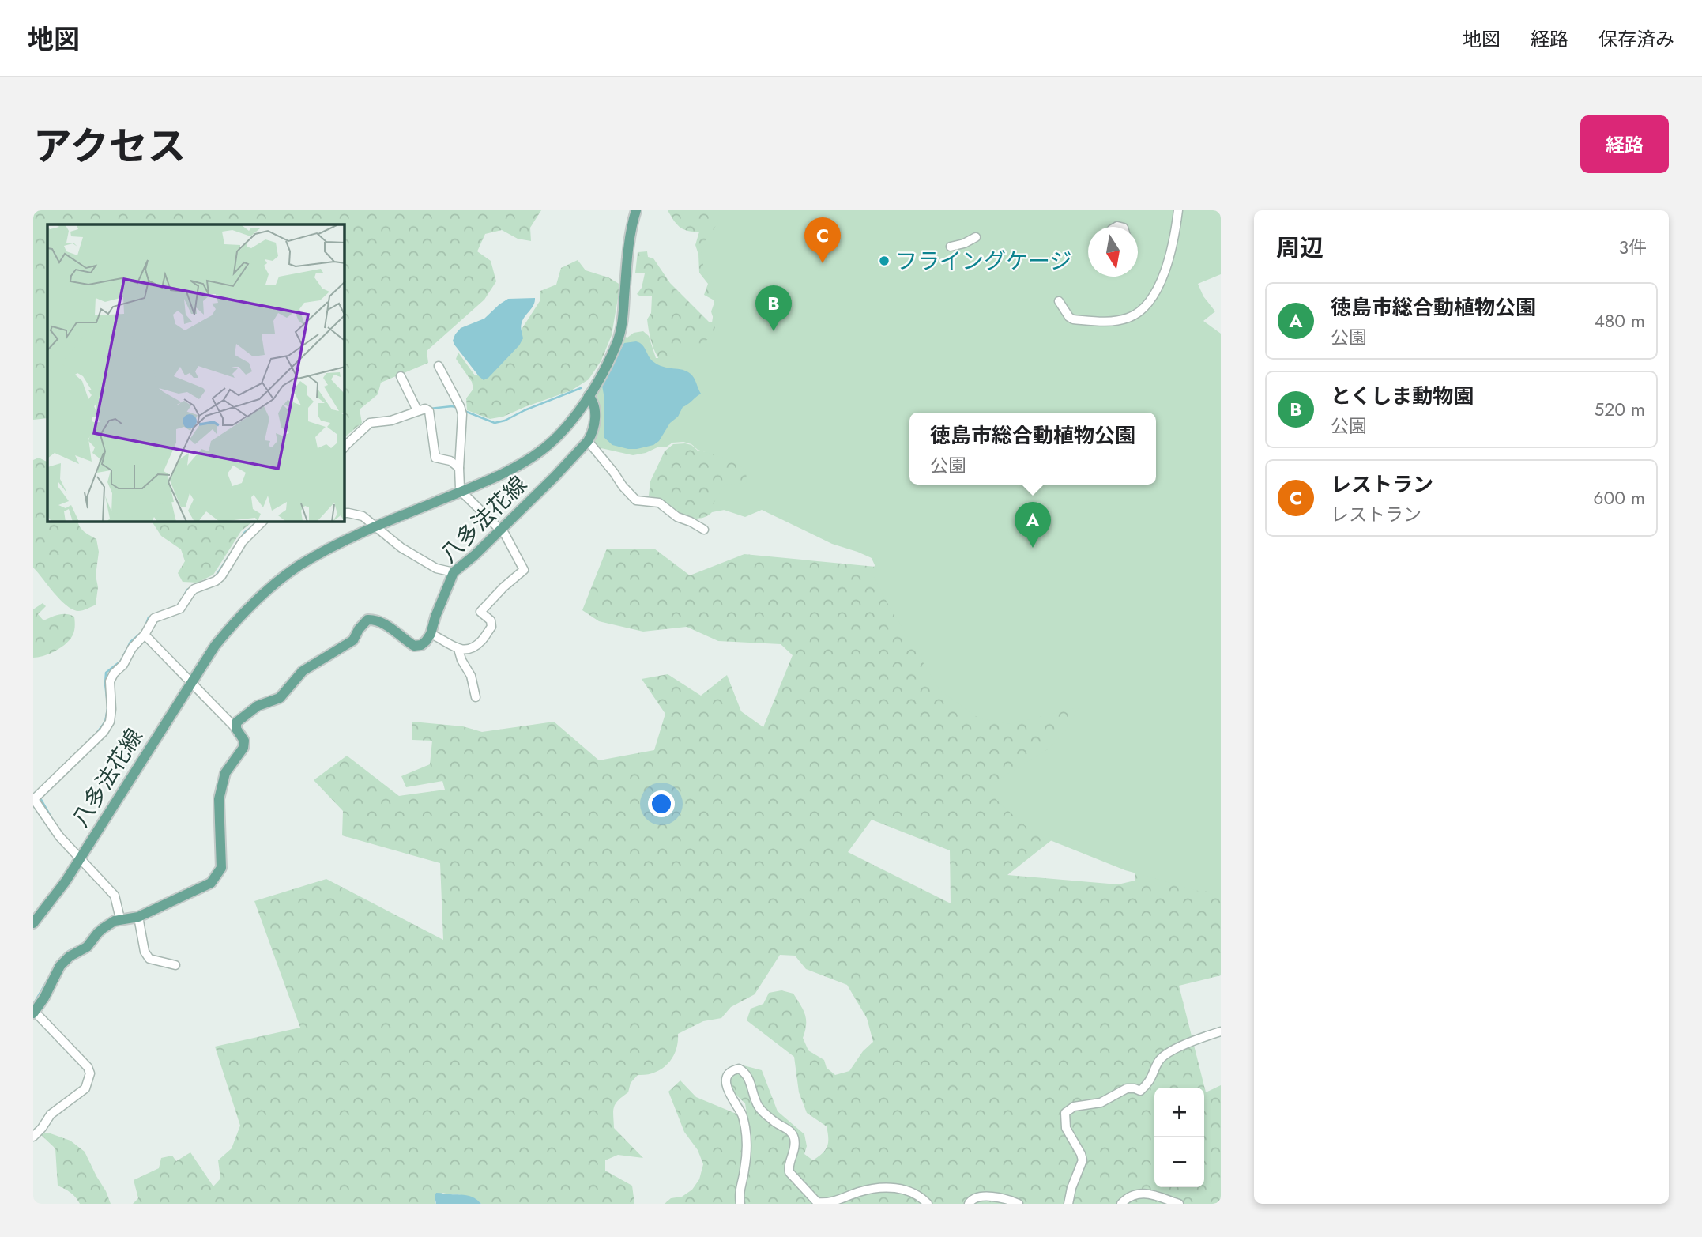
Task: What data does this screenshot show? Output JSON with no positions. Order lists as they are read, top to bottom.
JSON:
{
  "streets": {
    "main road": ["八多法花線"]
  },
  "places": ["フライングケージ"],
  "north": "bottom",
  "page": {
    "header": "地図",
    "nav": ["地図", "経路", "保存済み"],
    "title": "アクセス",
    "buttons": "経路",
    "heading": ["周辺", "3件"],
    "pins": ["C", "B", "A"],
    "list": [
      {
        "mark": "A",
        "name": "徳島市総合動植物公園",
        "note": "公園",
        "value": "480 m"
      },
      {
        "mark": "B",
        "name": "とくしま動物園",
        "note": "公園",
        "value": "520 m"
      },
      {
        "mark": "C",
        "name": "レストラン",
        "note": "レストラン",
        "value": "600 m"
      }
    ],
    "popup": ["徳島市総合動植物公園", "公園"],
    "map_buttons": ["+", "−"]
  }
}
